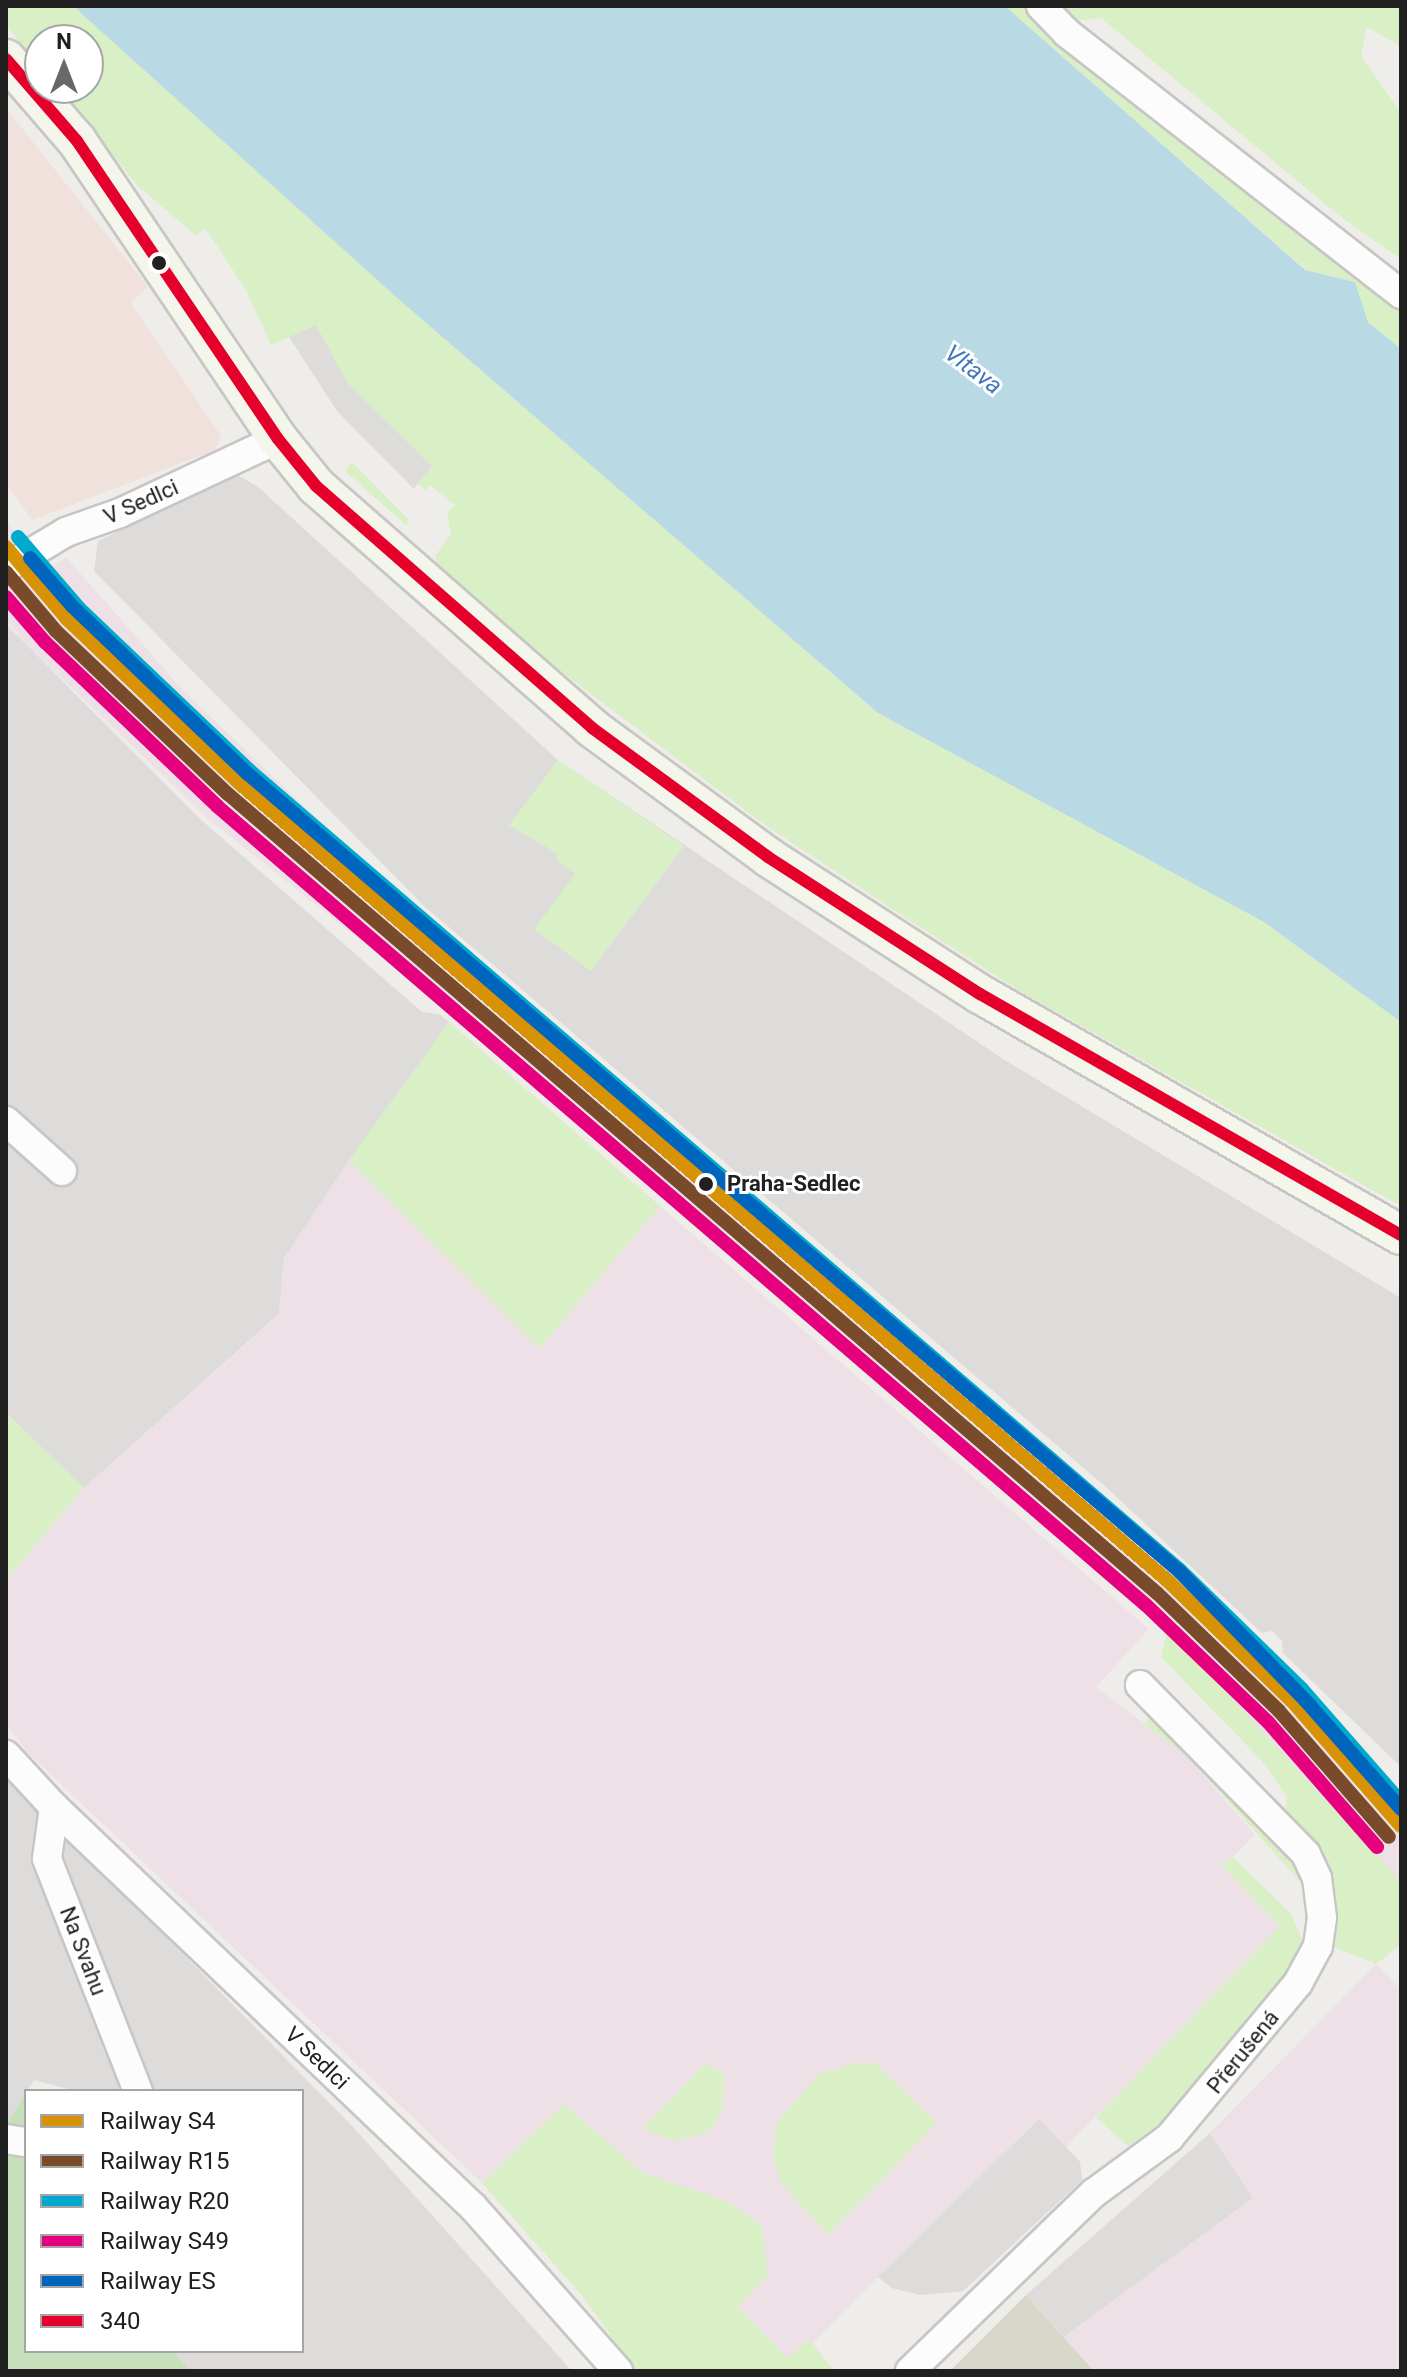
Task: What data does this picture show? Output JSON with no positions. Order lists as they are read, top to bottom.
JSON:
{
  "streets": {
    "street": ["V Sedlci", "Na Svahu", "Přerušená"]
  },
  "crossings": [
    ["V Sedlci", "Na Svahu"]
  ],
  "water": ["Vltava"],
  "places": ["Praha-Sedlec"],
  "lines": [
    "transit line 340",
    "rail line R20",
    "rail line S4",
    "rail line ES",
    "rail line R15",
    "rail line S49"
  ],
  "legend": [
    "Railway S4",
    "Railway R15",
    "Railway R20",
    "Railway S49",
    "Railway ES",
    "340"
  ],
  "north": "top"
}
